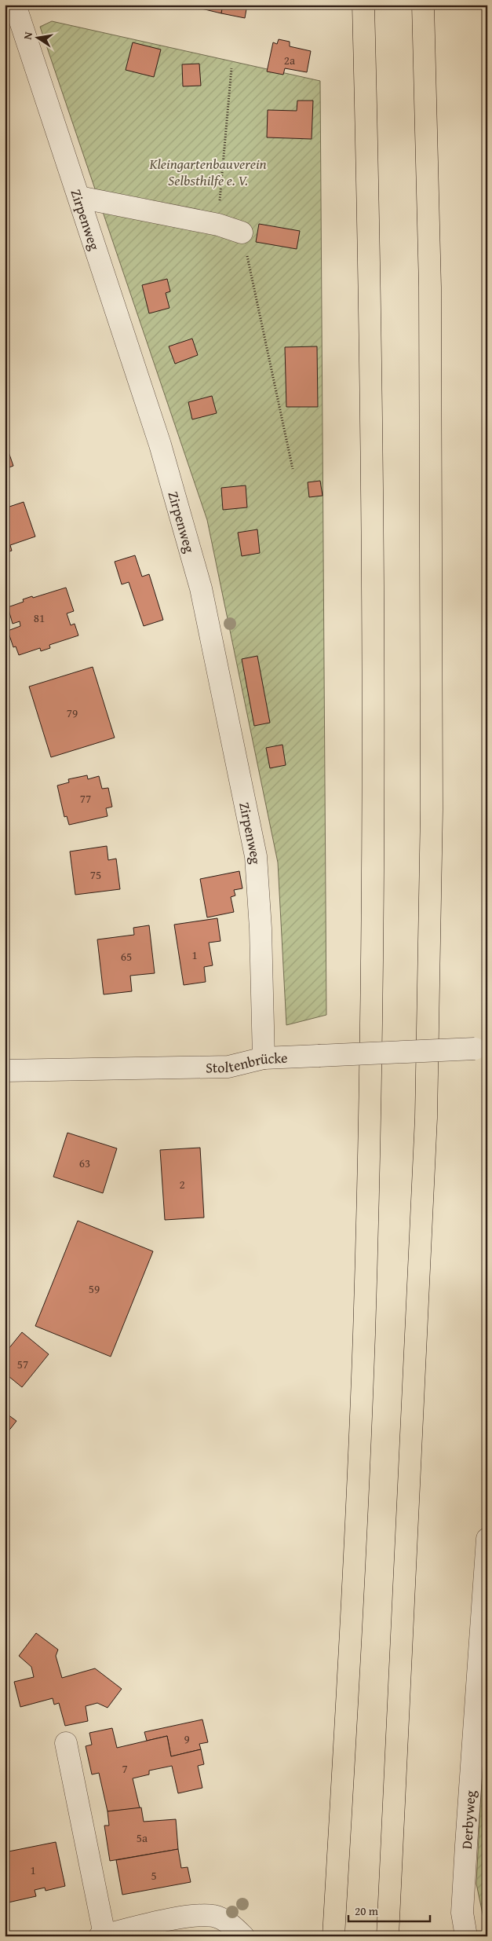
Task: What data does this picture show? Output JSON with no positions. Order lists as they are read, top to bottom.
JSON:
{
  "streets": {
    "street": ["Zirpenweg", "Stoltenbrücke", "Derbyweg"]
  },
  "crossings": [
    ["Zirpenweg", "Stoltenbrücke"]
  ],
  "parks": ["Kleingartenbauverein Selbsthilfe e. V."],
  "house_numbers": [
    "2a",
    "81",
    "79",
    "77",
    "75",
    "1",
    "65",
    "63",
    "2",
    "59",
    "57",
    "9",
    "7",
    "5a",
    "1",
    "5"
  ],
  "scale_bar": "20 m",
  "north": "left"
}
